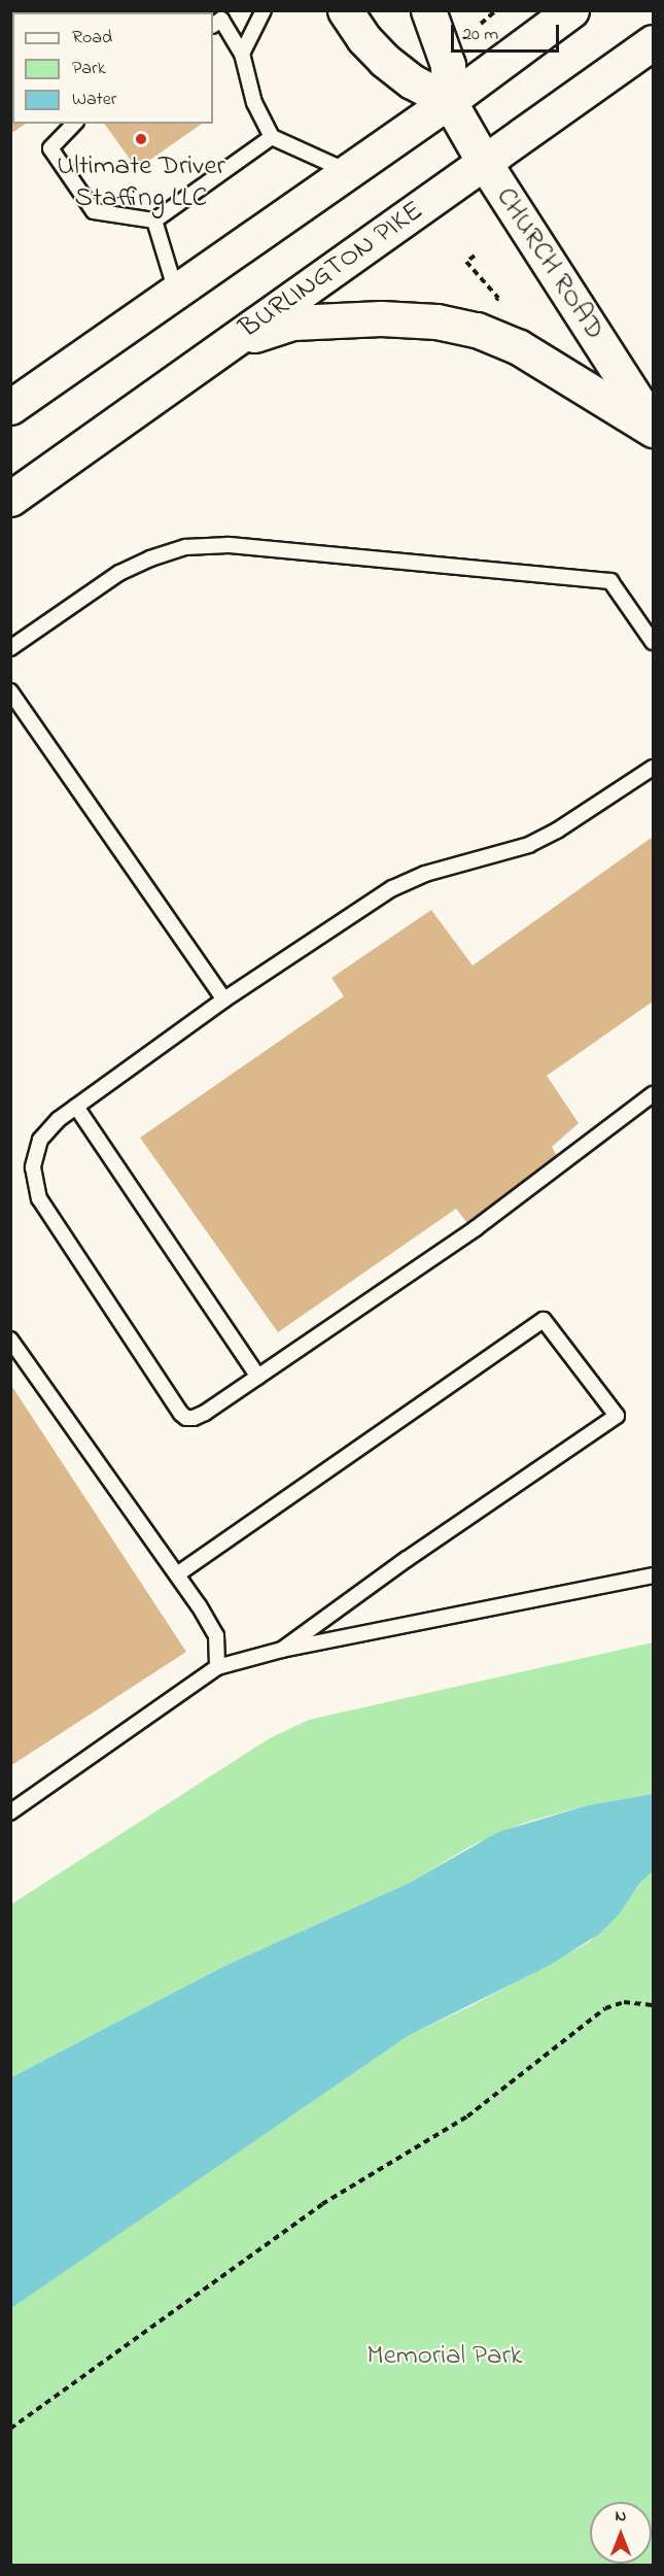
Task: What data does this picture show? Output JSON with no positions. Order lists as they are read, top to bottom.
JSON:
{
  "streets": {
    "main road": ["CHURCH ROAD", "BURLINGTON PIKE"]
  },
  "crossings": [
    ["CHURCH ROAD", "BURLINGTON PIKE"]
  ],
  "parks": ["Memorial Park"],
  "places": ["Ultimate Driver Staffing LLC"],
  "legend": ["Road", "Park", "Water"],
  "scale_bar": "20 m",
  "north": "top"
}
